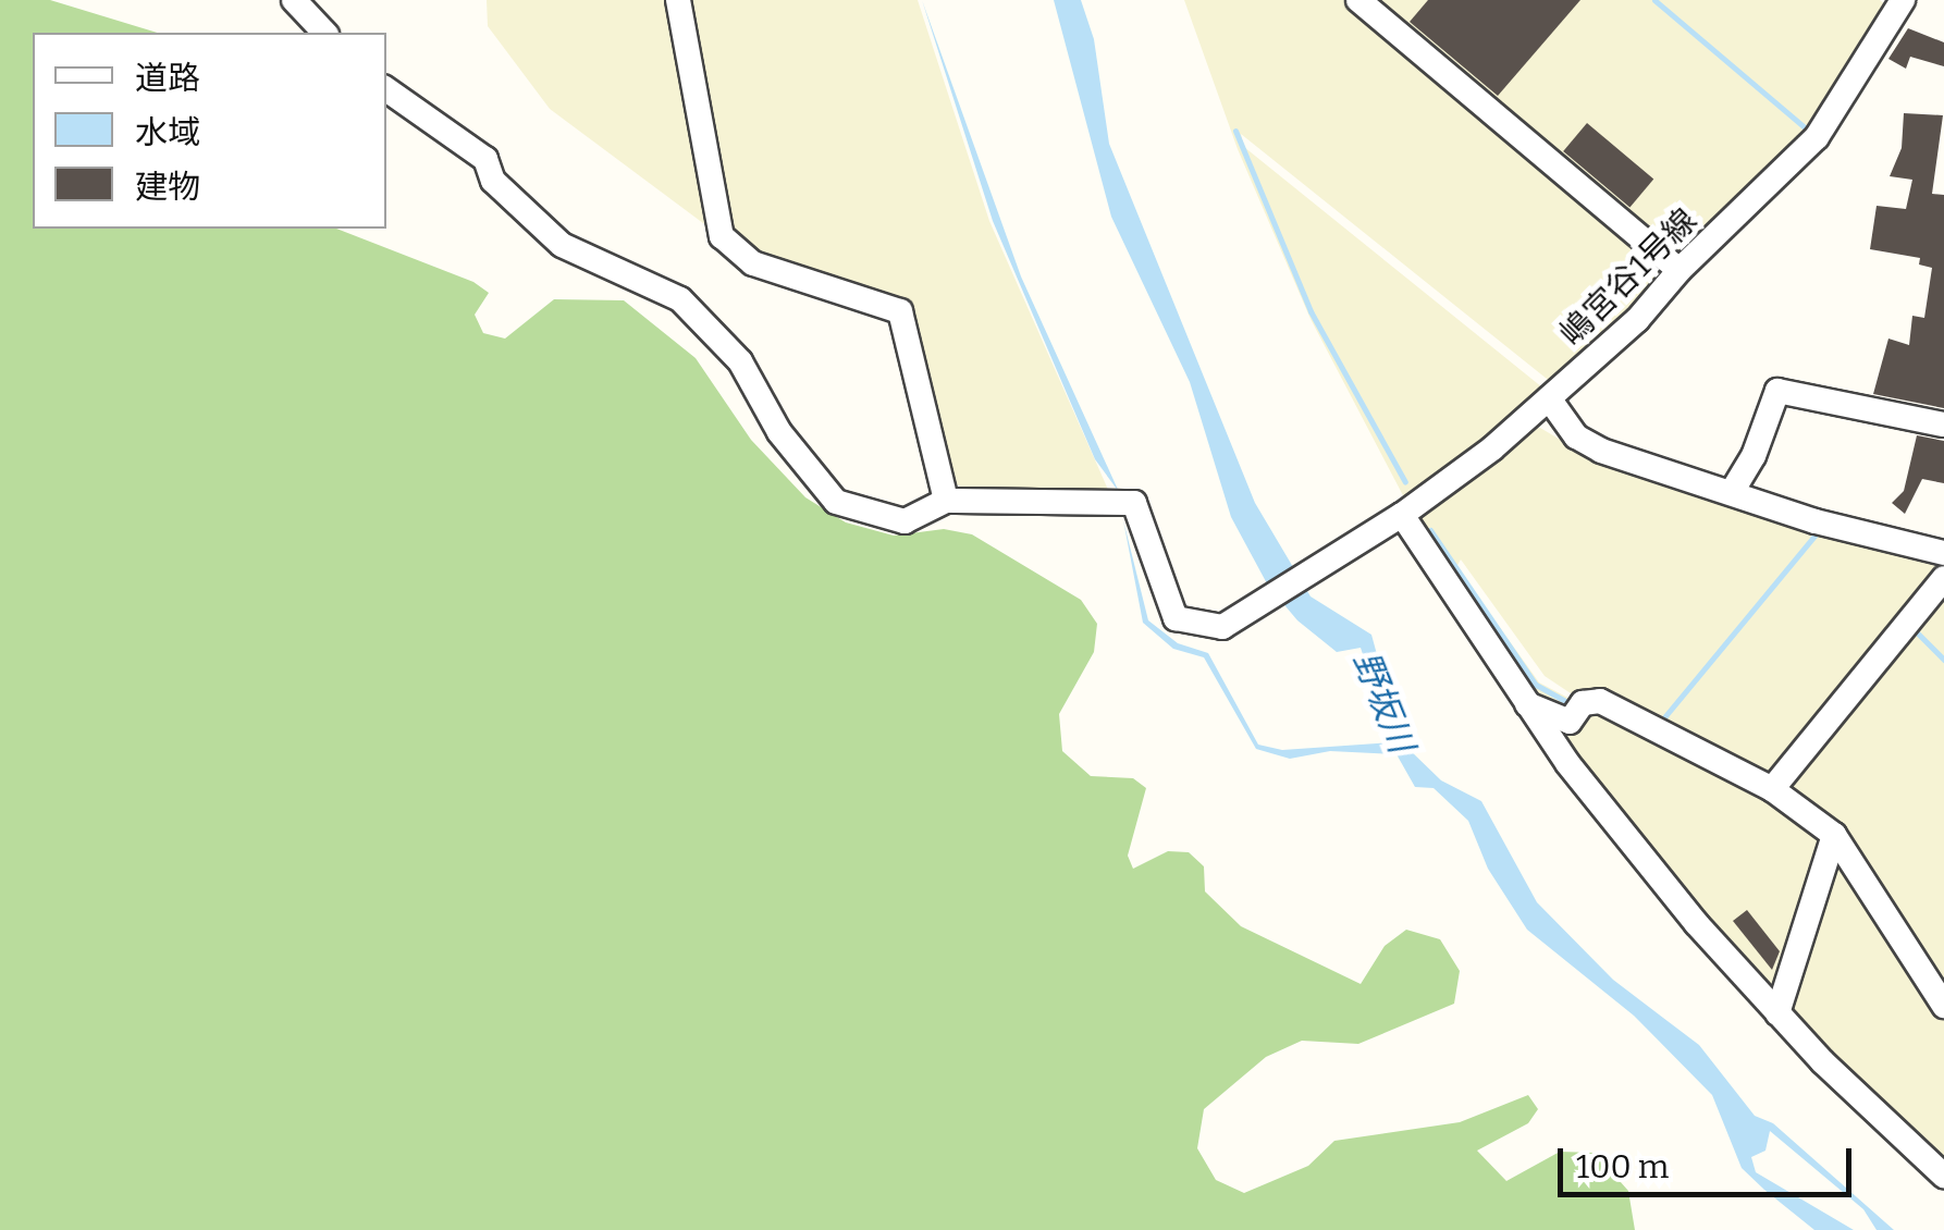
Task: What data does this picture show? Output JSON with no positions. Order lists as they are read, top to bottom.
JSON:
{
  "streets": {
    "street": ["嶋宮谷1号線"]
  },
  "water": ["野坂川"],
  "legend": ["道路", "水域", "建物"],
  "scale_bar": "100 m"
}
